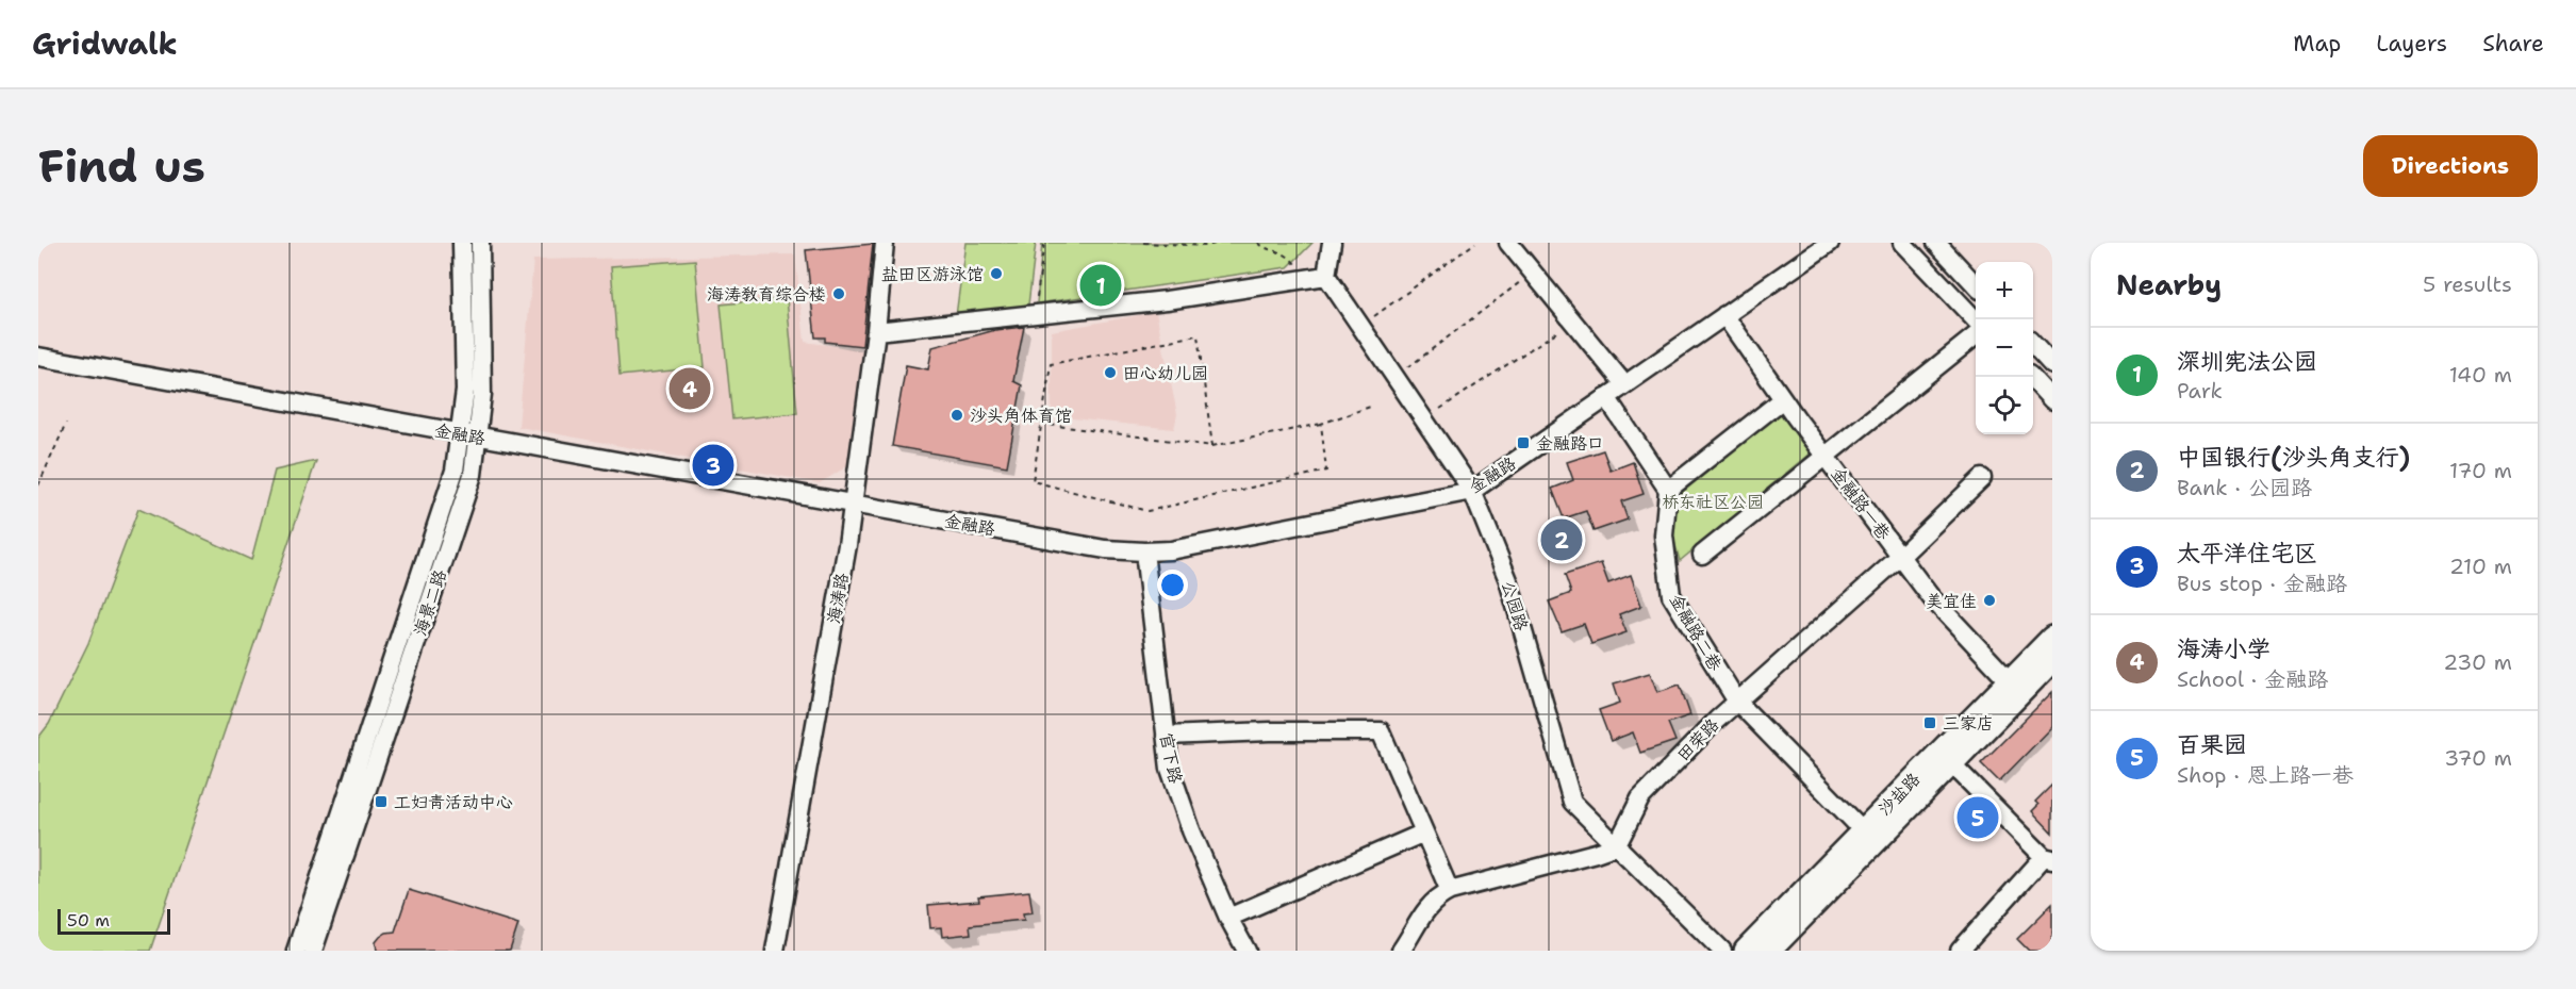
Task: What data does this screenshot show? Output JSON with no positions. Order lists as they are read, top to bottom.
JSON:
{
  "streets": {
    "main road": ["沙盐路"],
    "street": [
      "金融路",
      "金融路一巷",
      "海涛路",
      "海景二路",
      "公园路",
      "金融路二巷",
      "田荣路",
      "官下路"
    ]
  },
  "crossings": [
    ["金融路", "金融路一巷"],
    ["金融路", "海涛路"],
    ["金融路", "海景二路"],
    ["金融路", "公园路"],
    ["金融路", "官下路"],
    ["金融路一巷", "田荣路"],
    ["金融路一巷", "沙盐路"],
    ["公园路", "田荣路"],
    ["金融路二巷", "田荣路"],
    ["金融路二巷", "沙盐路"]
  ],
  "parks": ["桥东社区公园"],
  "places": {
    "other": [
      "盐田区游泳馆",
      "海涛教育综合楼",
      "田心幼儿园",
      "沙头角体育馆",
      "美宜佳"
    ],
    "transit": ["金融路口", "三家店", "工妇青活动中心"]
  },
  "scale_bar": "50 m",
  "page": {
    "header": "Gridwalk",
    "nav": ["Map", "Layers", "Share"],
    "buttons": "Directions",
    "title": "Find us",
    "heading": ["Nearby", "5 results"],
    "map_buttons": ["+", "−"],
    "pins": [
      "1",
      "4",
      "3",
      "2",
      "5"
    ],
    "list": [
      {
        "mark": "1",
        "name": "深圳宪法公园",
        "note": "Park",
        "value": "140 m"
      },
      {
        "mark": "2",
        "name": "中国银行(沙头角支行)",
        "note": "Bank · 公园路",
        "value": "170 m"
      },
      {
        "mark": "3",
        "name": "太平洋住宅区",
        "note": "Bus stop · 金融路",
        "value": "210 m"
      },
      {
        "mark": "4",
        "name": "海涛小学",
        "note": "School · 金融路",
        "value": "230 m"
      },
      {
        "mark": "5",
        "name": "百果园",
        "note": "Shop · 恩上路一巷",
        "value": "370 m"
      }
    ],
    "scale": "50 m"
  }
}
